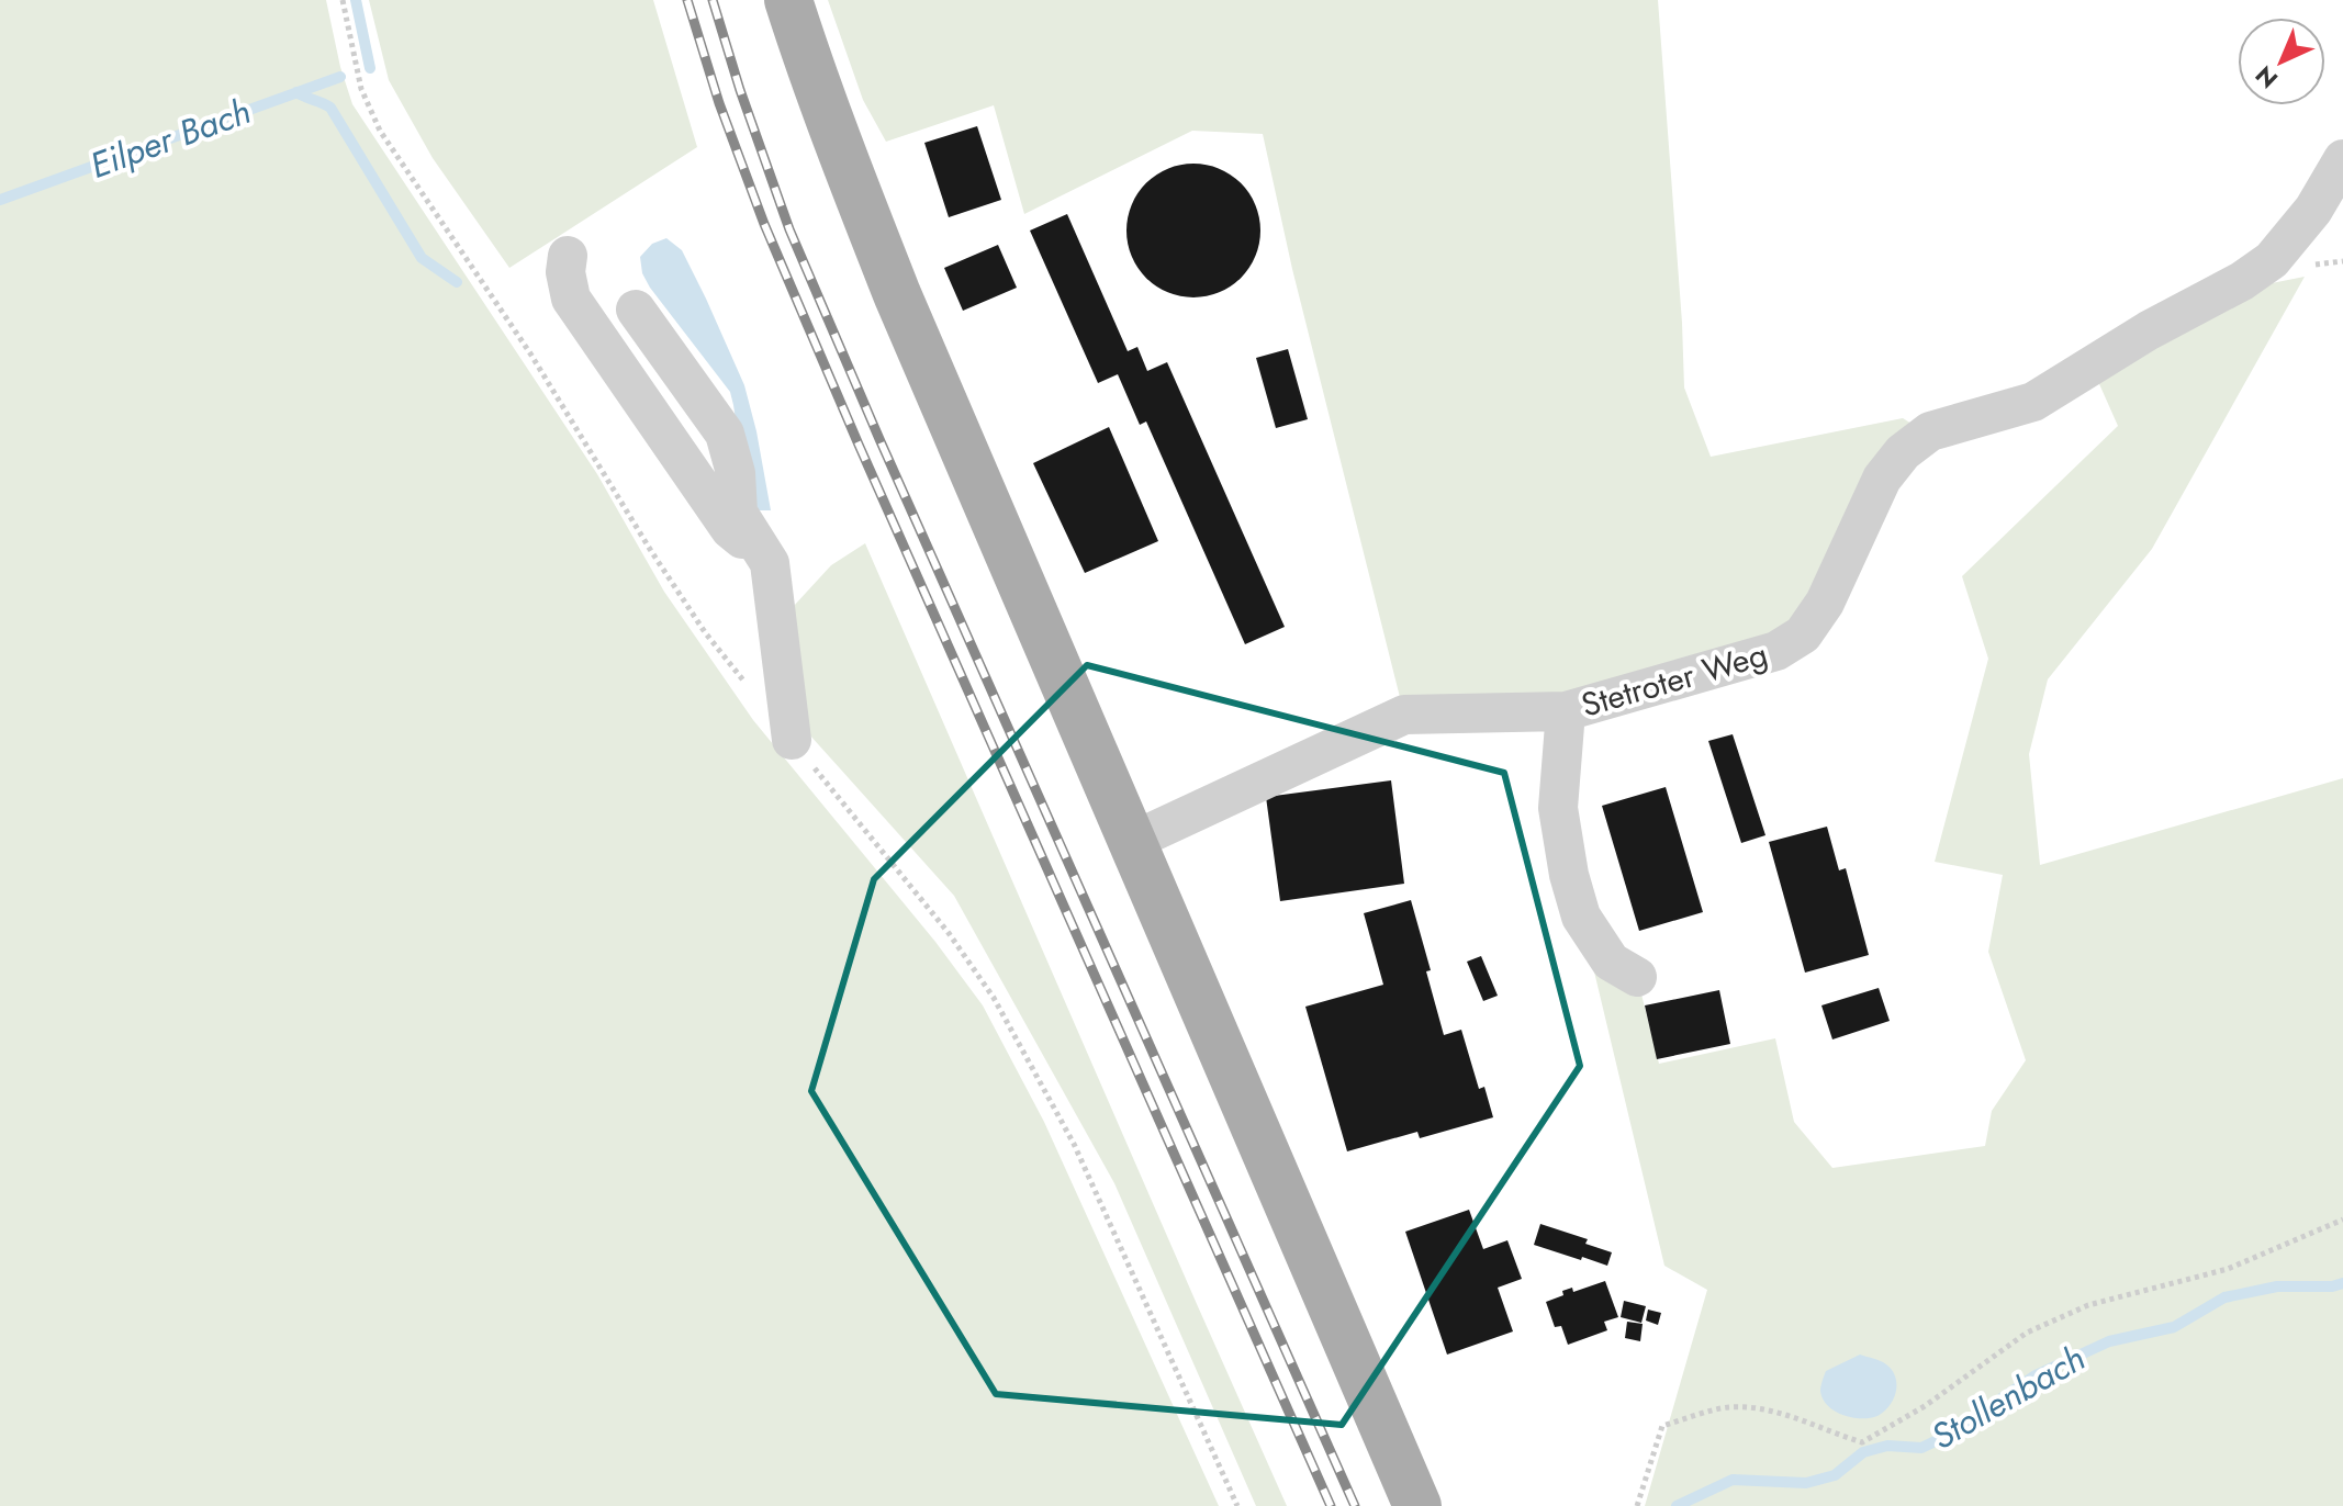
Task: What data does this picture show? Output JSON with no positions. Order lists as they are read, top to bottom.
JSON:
{
  "streets": {
    "street": ["Stetroter Weg"]
  },
  "water": ["Eilper Bach", "Stollenbach"],
  "north": "bottom left"
}
